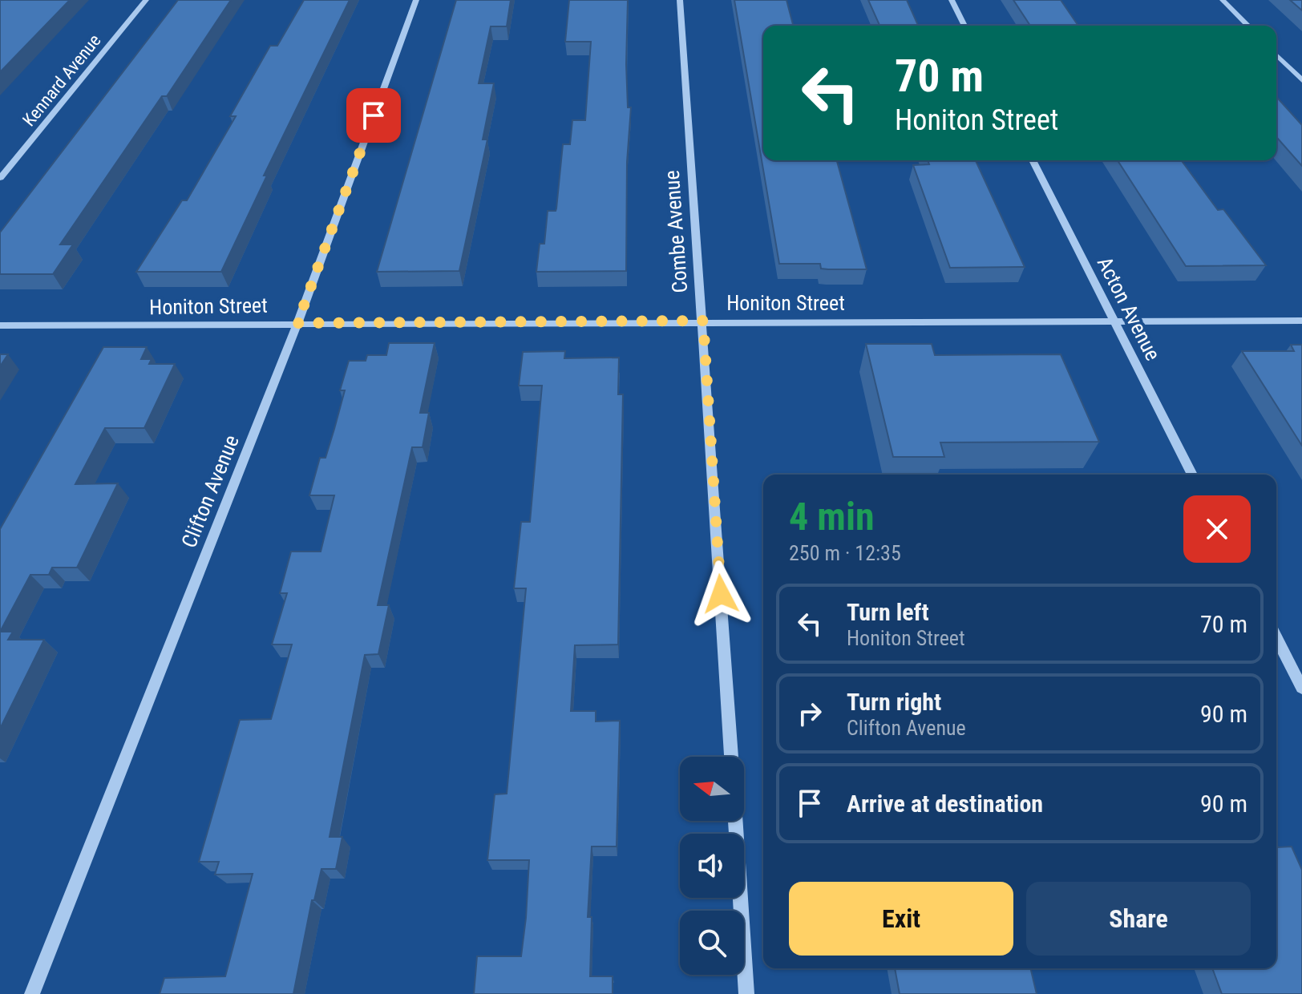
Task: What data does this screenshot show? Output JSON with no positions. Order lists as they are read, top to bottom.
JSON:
{
  "streets": {
    "street": [
      "Kennard Avenue",
      "Combe Avenue",
      "Honiton Street",
      "Acton Avenue",
      "Clifton Avenue"
    ]
  },
  "crossings": [
    ["Combe Avenue", "Honiton Street"],
    ["Honiton Street", "Acton Avenue"],
    ["Honiton Street", "Clifton Avenue"]
  ],
  "north": "left",
  "page": {
    "turn": ["70 m", "Honiton Street"],
    "heading": ["4 min", "250 m · 12:35"],
    "list": [
      {
        "name": "Turn left",
        "note": "Honiton Street",
        "value": "70 m"
      },
      {
        "name": "Turn right",
        "note": "Clifton Avenue",
        "value": "90 m"
      },
      {
        "name": "Arrive at destination",
        "value": "90 m"
      }
    ],
    "buttons": ["Exit", "Share"]
  }
}
